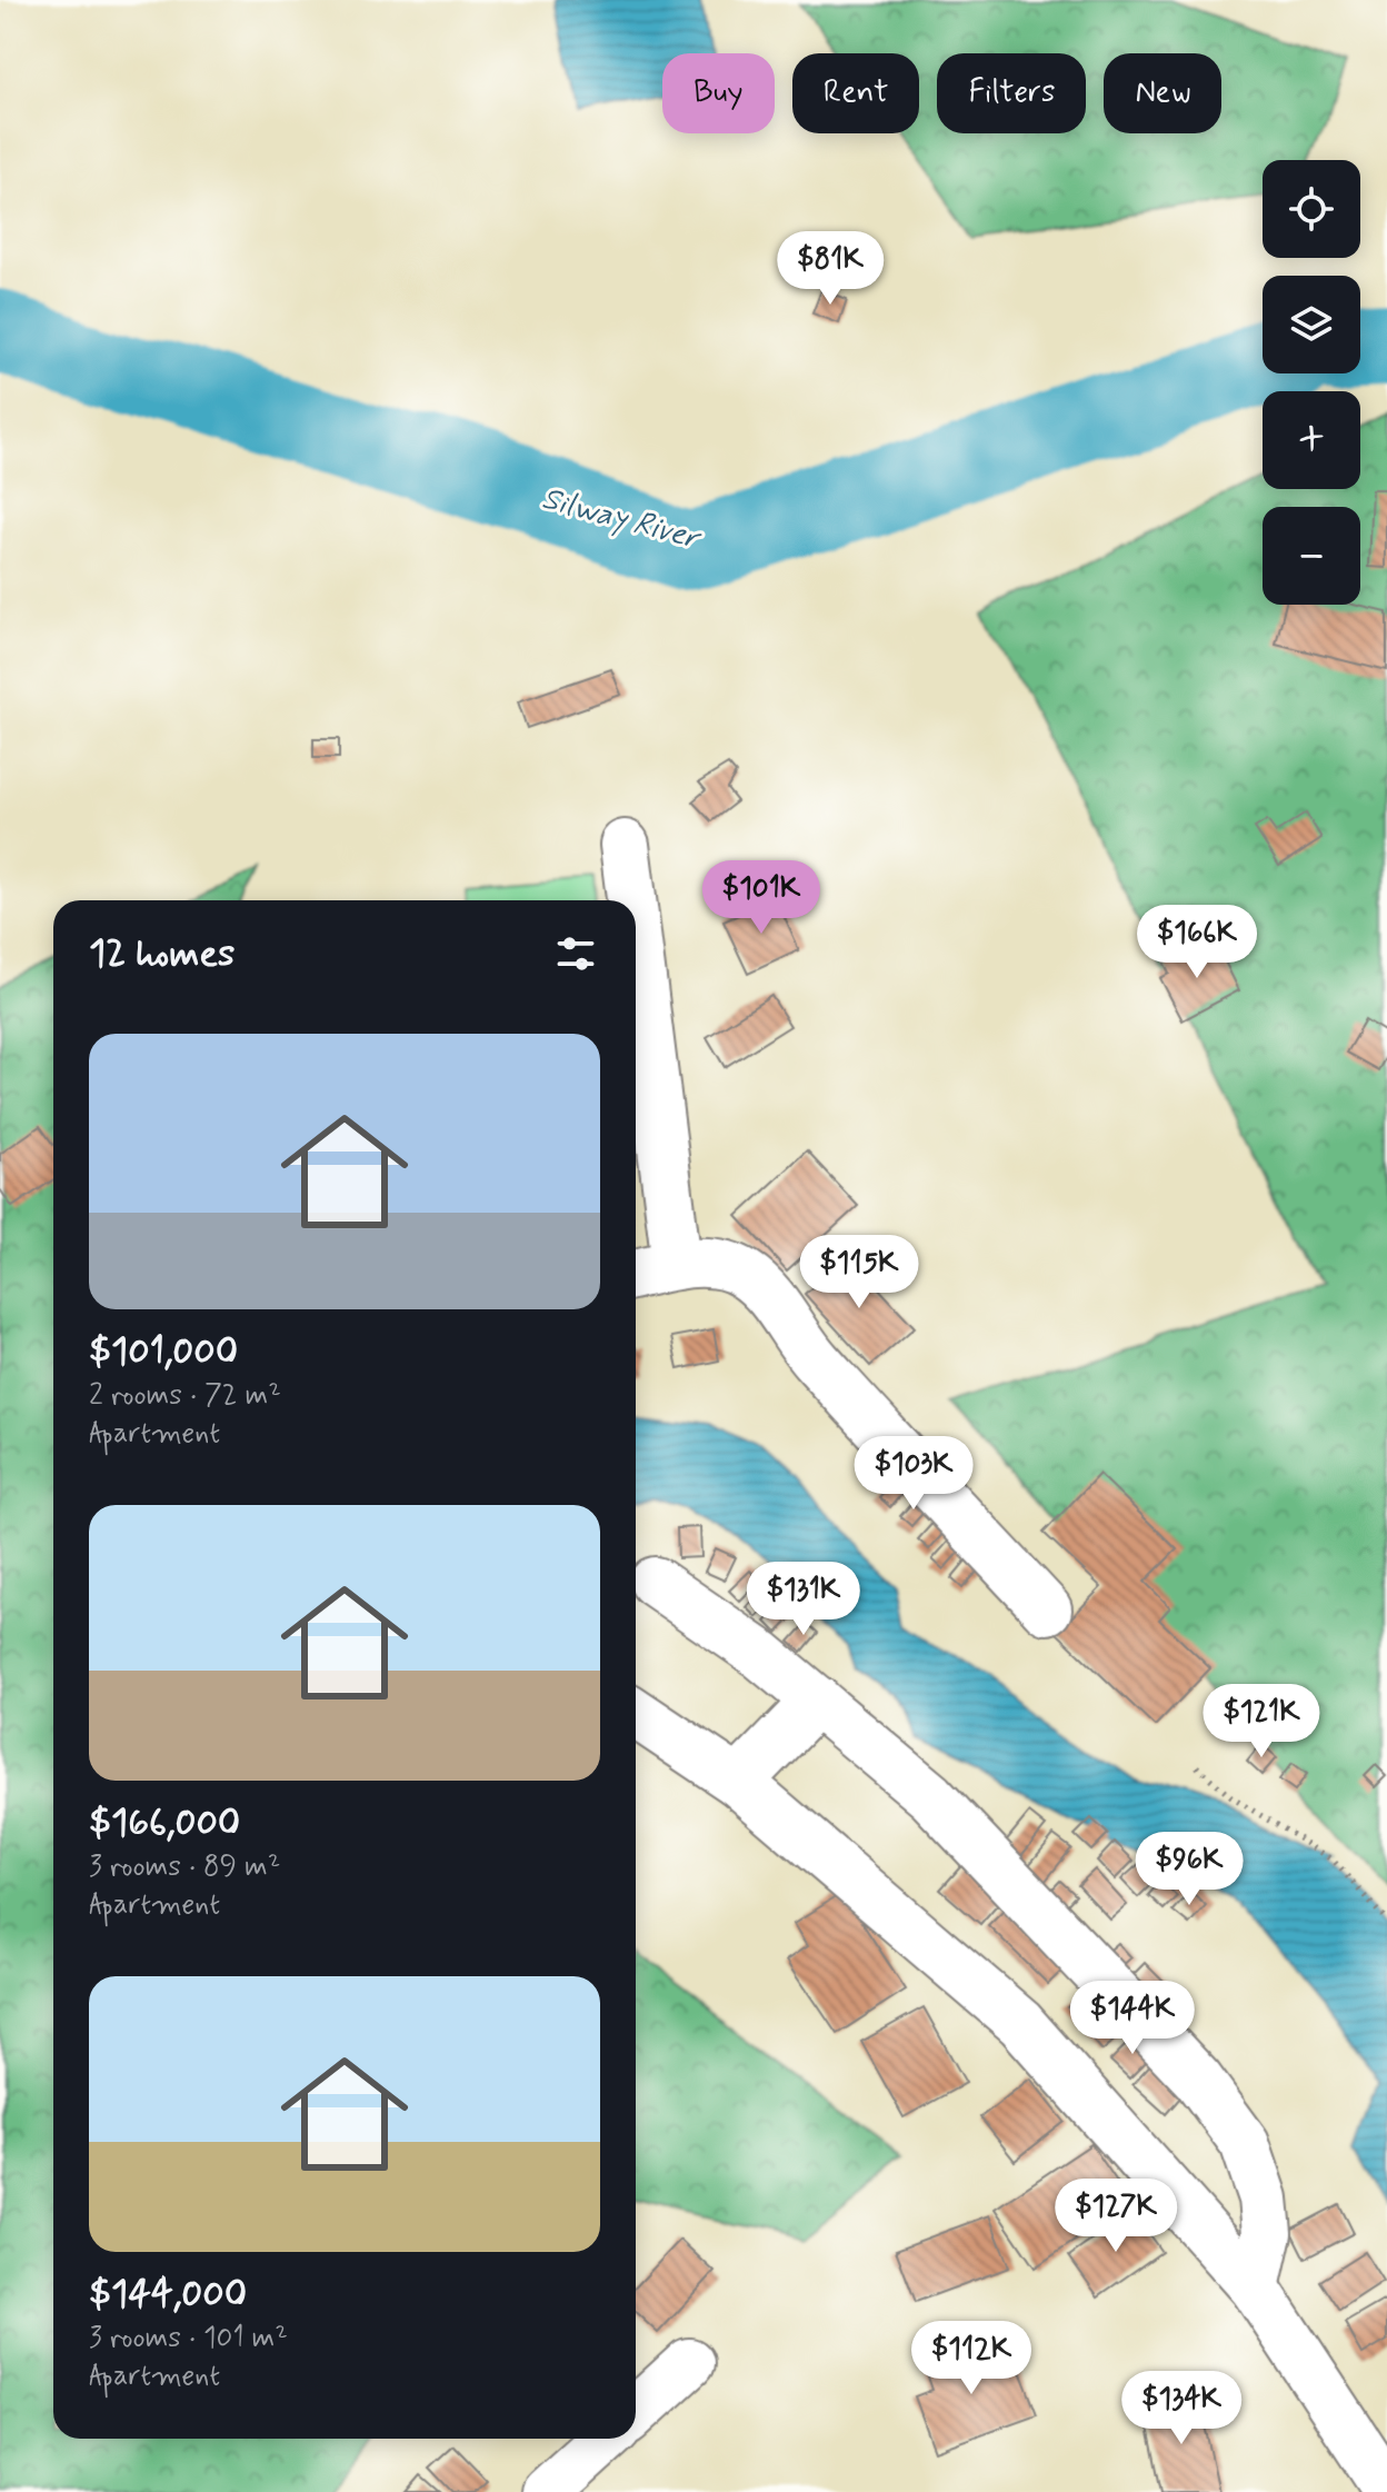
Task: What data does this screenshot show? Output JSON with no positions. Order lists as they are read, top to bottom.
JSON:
{
  "water": ["Silway River"],
  "page": {
    "chip": [
      "Buy",
      "Rent",
      "Filters",
      "New"
    ],
    "map_buttons": ["+", "−"],
    "price": [
      "$81K",
      "$101K",
      "$166K",
      "$115K",
      "$103K",
      "$131K",
      "$121K",
      "$96K",
      "$144K",
      "$127K",
      "$112K",
      "$134K"
    ],
    "heading": "12 homes",
    "list": [
      {
        "name": "$101,000",
        "note": "2 rooms · 72 m² · Apartment"
      },
      {
        "name": "$166,000",
        "note": "3 rooms · 89 m² · Apartment"
      },
      {
        "name": "$144,000",
        "note": "3 rooms · 101 m² · Apartment"
      }
    ]
  }
}
